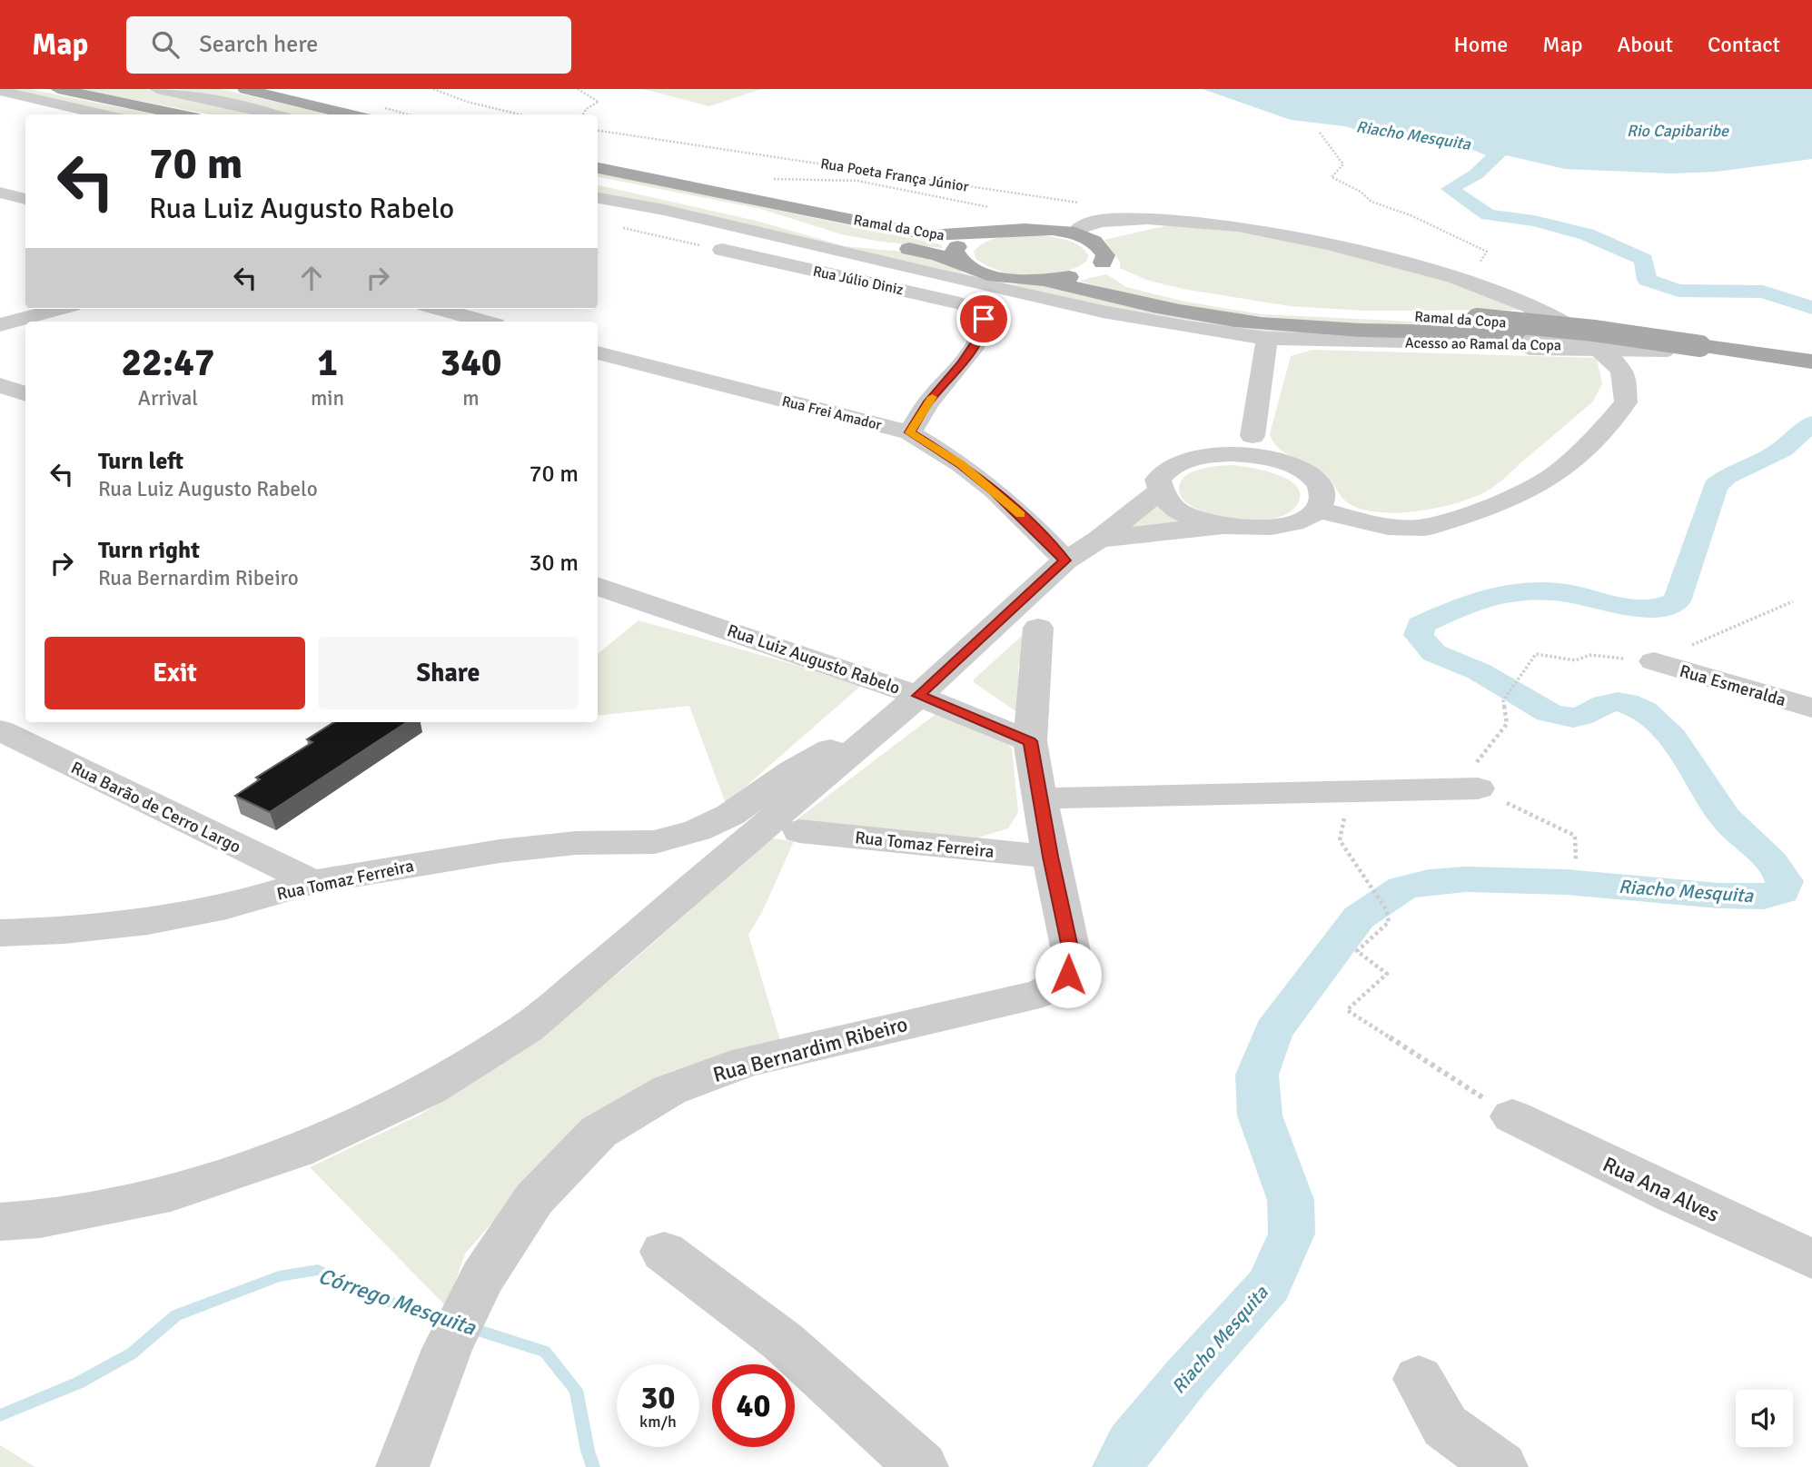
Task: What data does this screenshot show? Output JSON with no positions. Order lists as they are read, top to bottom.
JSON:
{
  "streets": {
    "main road": ["Ramal da Copa"],
    "street": [
      "Rua Júlio Diniz",
      "Acesso ao Ramal da Copa",
      "Rua Frei Amador",
      "Rua Luiz Augusto Rabelo",
      "Rua Esmeralda",
      "Rua Barão de Cerro Largo",
      "Rua Tomaz Ferreira",
      "Rua Bernardim Ribeiro",
      "Rua Ana Alves"
    ],
    "path": ["Rua Poeta França Júnior"]
  },
  "crossings": [
    ["Ramal da Copa", "Acesso ao Ramal da Copa"],
    ["Rua Júlio Diniz", "Rua Frei Amador"],
    ["Rua Luiz Augusto Rabelo", "Rua Tomaz Ferreira"],
    ["Rua Luiz Augusto Rabelo", "Rua Bernardim Ribeiro"],
    ["Rua Barão de Cerro Largo", "Rua Tomaz Ferreira"],
    ["Rua Tomaz Ferreira", "Rua Bernardim Ribeiro"]
  ],
  "water": ["Rio Capibaribe", "Riacho Mesquita", "Córrego Mesquita"],
  "page": {
    "header": "Map",
    "search": "Search here",
    "nav": [
      "Home",
      "Map",
      "About",
      "Contact"
    ],
    "turn": ["70 m", "Rua Luiz Augusto Rabelo"],
    "eta": [
      "22:47",
      "Arrival",
      "1",
      "min",
      "340",
      "m"
    ],
    "list": [
      {
        "name": "Turn left",
        "note": "Rua Luiz Augusto Rabelo",
        "value": "70 m"
      },
      {
        "name": "Turn right",
        "note": "Rua Bernardim Ribeiro",
        "value": "30 m"
      }
    ],
    "buttons": ["Exit", "Share"],
    "speed": "30 km/h",
    "limit": "40"
  }
}
